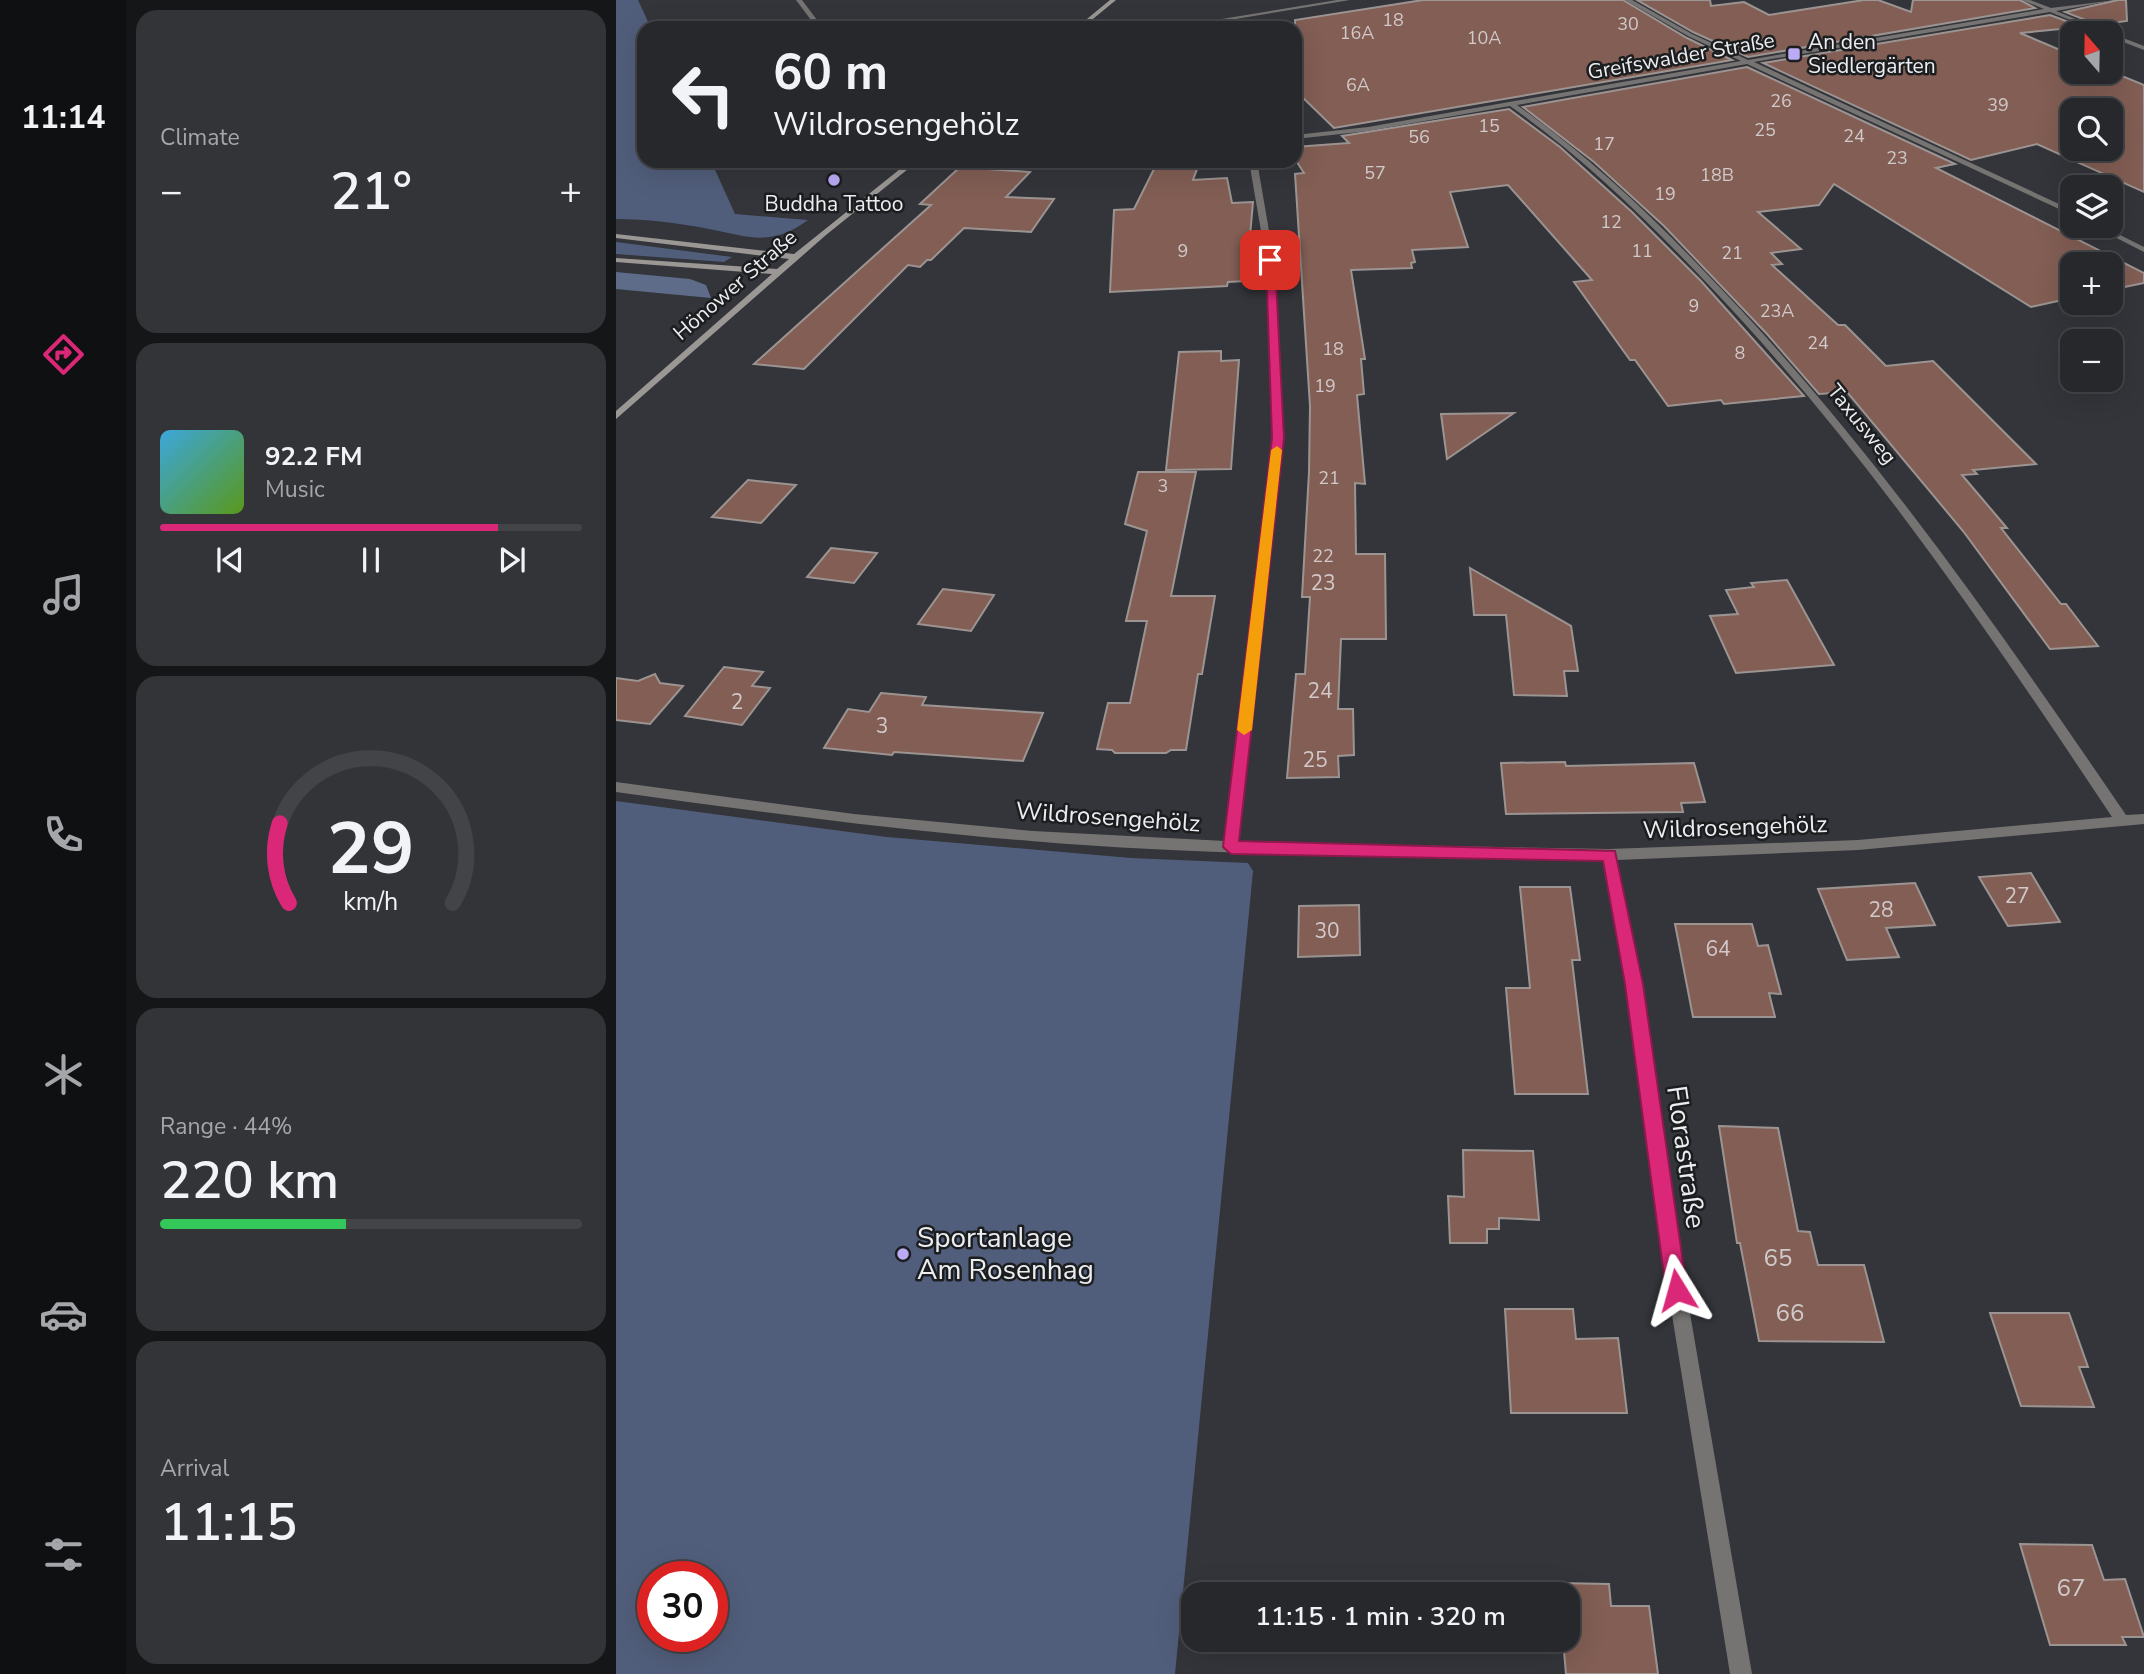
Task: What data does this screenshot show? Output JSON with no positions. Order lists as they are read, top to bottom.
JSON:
{
  "streets": {
    "main road": ["Hönower Straße"],
    "street": [
      "Greifswalder Straße",
      "Taxusweg",
      "Wildrosengehölz",
      "Florastraße"
    ]
  },
  "crossings": [
    ["Greifswalder Straße", "Taxusweg"],
    ["Taxusweg", "Wildrosengehölz"],
    ["Wildrosengehölz", "Florastraße"]
  ],
  "places": {
    "transit": ["An den Siedlergärten"],
    "other": ["Buddha Tattoo", "Sportanlage Am Rosenhag"]
  },
  "house_numbers": [
    "18",
    "30",
    "16A",
    "10A",
    "6A",
    "26",
    "39",
    "15",
    "25",
    "24",
    "56",
    "17",
    "23",
    "57",
    "18B",
    "19",
    "12",
    "9",
    "11",
    "21",
    "9",
    "23A",
    "24",
    "18",
    "8",
    "19",
    "21",
    "3",
    "22",
    "23",
    "24",
    "2",
    "3",
    "25",
    "27",
    "28",
    "30",
    "64",
    "65",
    "66",
    "67"
  ],
  "north": "top",
  "page": {
    "tabs": "11:14",
    "tile": [
      "Climate",
      ["Range · 44%", "220 km"],
      ["Arrival", "11:15"]
    ],
    "map_buttons": ["+", "−"],
    "turn": ["60 m", "Wildrosengehölz"],
    "heat": ["−", "21°", "+"],
    "song": ["92.2 FM", "Music"],
    "limit": "30",
    "trip": "11:15 · 1 min · 320 m",
    "gauge": ["29", "km/h"]
  }
}
